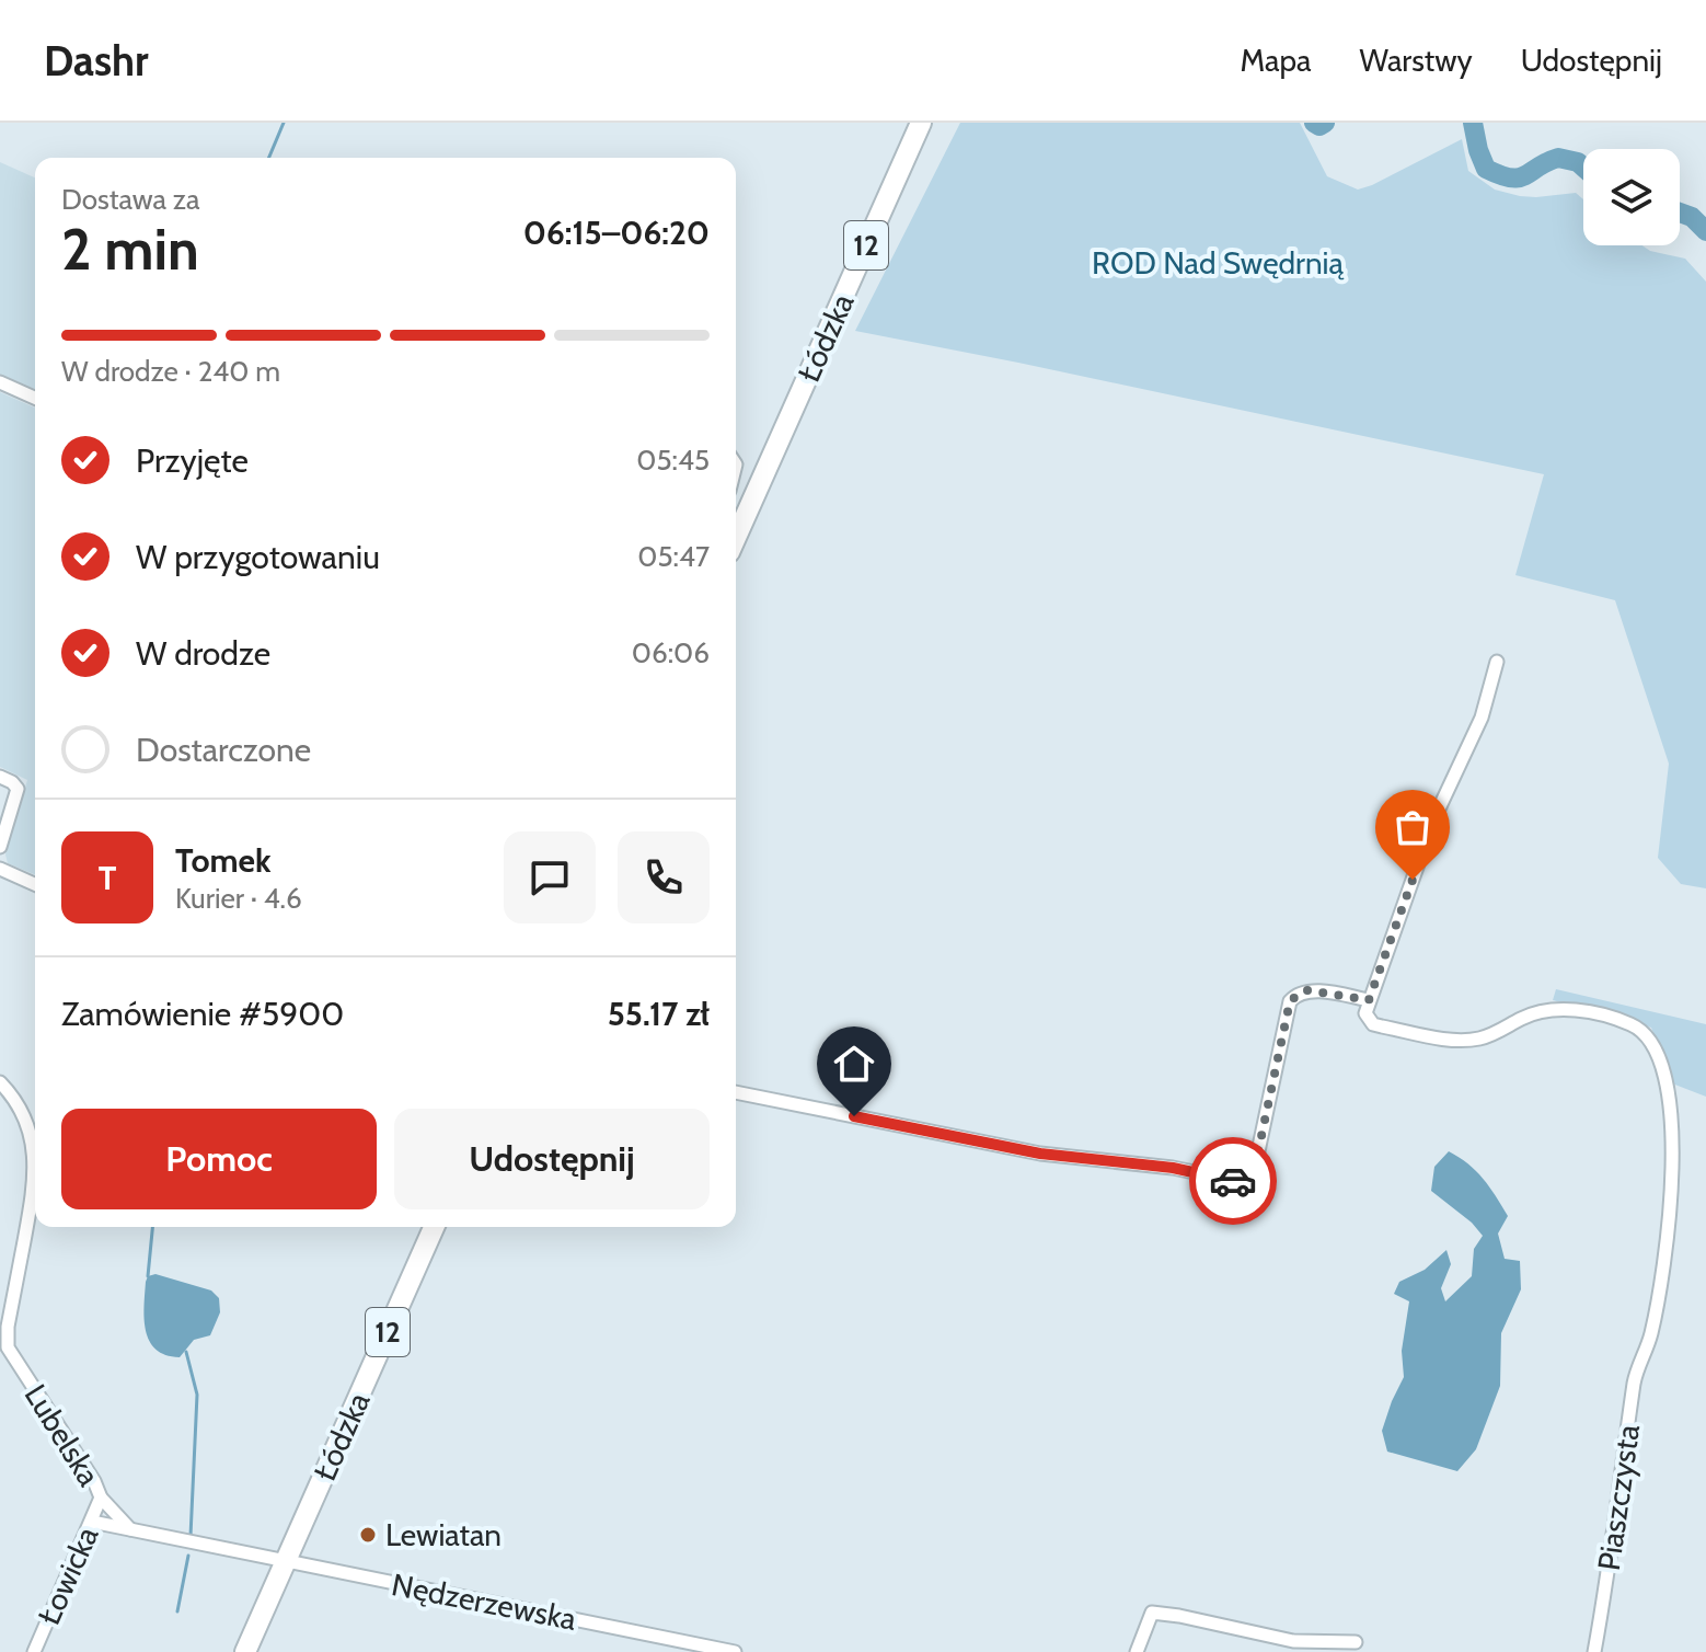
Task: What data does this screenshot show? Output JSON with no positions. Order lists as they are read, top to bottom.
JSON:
{
  "streets": {
    "main road": ["12", "Łódzka"],
    "street": [
      "Lubelska",
      "Piaszczysta",
      "Łowicka",
      "Nędzerzewska"
    ]
  },
  "crossings": [
    ["Łódzka", "Nędzerzewska"],
    ["Lubelska", "Łowicka"]
  ],
  "parks": ["ROD Nad Swędrnią"],
  "places": ["Lewiatan"],
  "page": {
    "header": "Dashr",
    "nav": ["Mapa", "Warstwy", "Udostępnij"],
    "heading": ["2 min", "Dostawa za", "06:15–06:20"],
    "panel": [
      "Tomek",
      "Kurier · 4.6",
      "Zamówienie #5900",
      "55.17 zł"
    ],
    "bar": "W drodze · 240 m",
    "list": [
      ["Przyjęte", "05:45"],
      ["W przygotowaniu", "05:47"],
      ["W drodze", "06:06"],
      "Dostarczone"
    ],
    "round": "T",
    "buttons": ["Pomoc", "Udostępnij"]
  }
}
